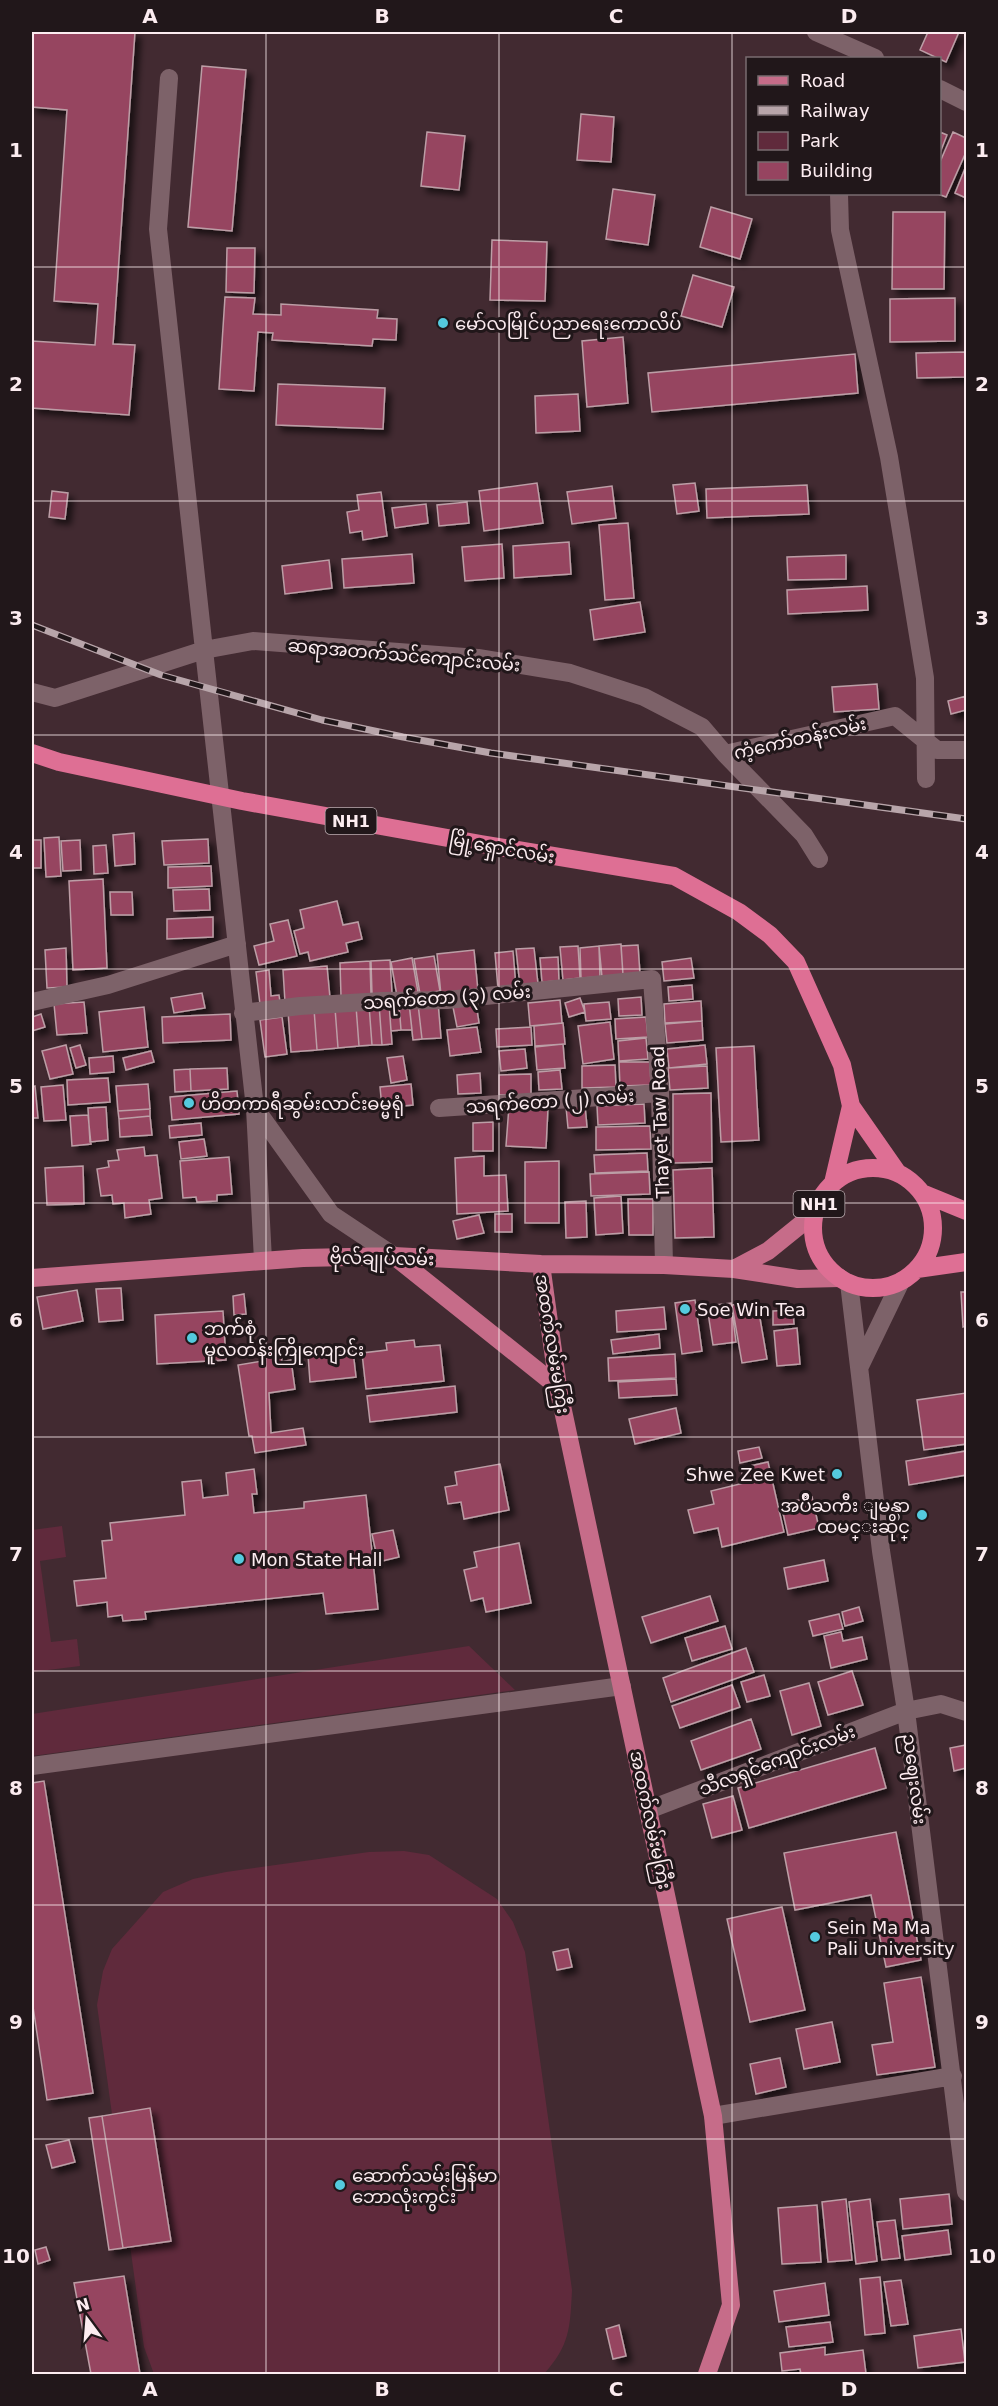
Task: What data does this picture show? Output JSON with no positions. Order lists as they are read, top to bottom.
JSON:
{
  "streets": {
    "highway": ["NH1", "မြို့ရှောင်လမ်း"],
    "main road": ["ဗိုလ်ချုပ်လမ်း", "အထက်လမ်းမကြီး"],
    "street": [
      "ဆရာအတက်သင်ကျောင်းလမ်း",
      "ကံ့ကော်တန်းလမ်း",
      "သရက်တော (၃) လမ်း",
      "သရက်တော (၂) လမ်း",
      "Thayet Taw Road",
      "သီလရှင်ကျောင်းလမ်း",
      "ညဈေးလမ်း"
    ]
  },
  "crossings": [
    ["ဆရာအတက်သင်ကျောင်းလမ်း", "ကံ့ကော်တန်းလမ်း"],
    ["NH1", "မြို့ရှောင်လမ်း"],
    ["NH1", "ဗိုလ်ချုပ်လမ်း"],
    ["NH1", "ညဈေးလမ်း"],
    ["မြို့ရှောင်လမ်း", "ဗိုလ်ချုပ်လမ်း"],
    ["မြို့ရှောင်လမ်း", "ညဈေးလမ်း"],
    ["သရက်တော (၃) လမ်း", "Thayet Taw Road"],
    ["သရက်တော (၂) လမ်း", "Thayet Taw Road"],
    ["Thayet Taw Road", "ဗိုလ်ချုပ်လမ်း"],
    ["ဗိုလ်ချုပ်လမ်း", "အထက်လမ်းမကြီး"],
    ["ဗိုလ်ချုပ်လမ်း", "ညဈေးလမ်း"],
    ["အထက်လမ်းမကြီး", "သီလရှင်ကျောင်းလမ်း"],
    ["သီလရှင်ကျောင်းလမ်း", "ညဈေးလမ်း"]
  ],
  "places": [
    "မော်လမြိုင်ပညာရေးကောလိပ်",
    "ဟိတကာရီဆွမ်းလာင်းဓမ္မရုံ",
    "Soe Win Tea",
    "ဘက်စုံ မူလတန်းကြိုကျောင်း",
    "Shwe Zee Kwet",
    "အပ်ိဳႀကီး ျမန္မာ ထမင္းဆိုင္",
    "Mon State Hall",
    "Sein Ma Ma Pali University",
    "ဆောက်သမ်းမြန်မာ ဘောလုံးကွင်း"
  ],
  "legend": [
    "Road",
    "Railway",
    "Park",
    "Building"
  ],
  "north": "top",
  "grid": {
    "columns": [
      "A",
      "B",
      "C",
      "D"
    ],
    "rows": [
      "1",
      "2",
      "3",
      "4",
      "5",
      "6",
      "7",
      "8",
      "9",
      "10"
    ]
  }
}
